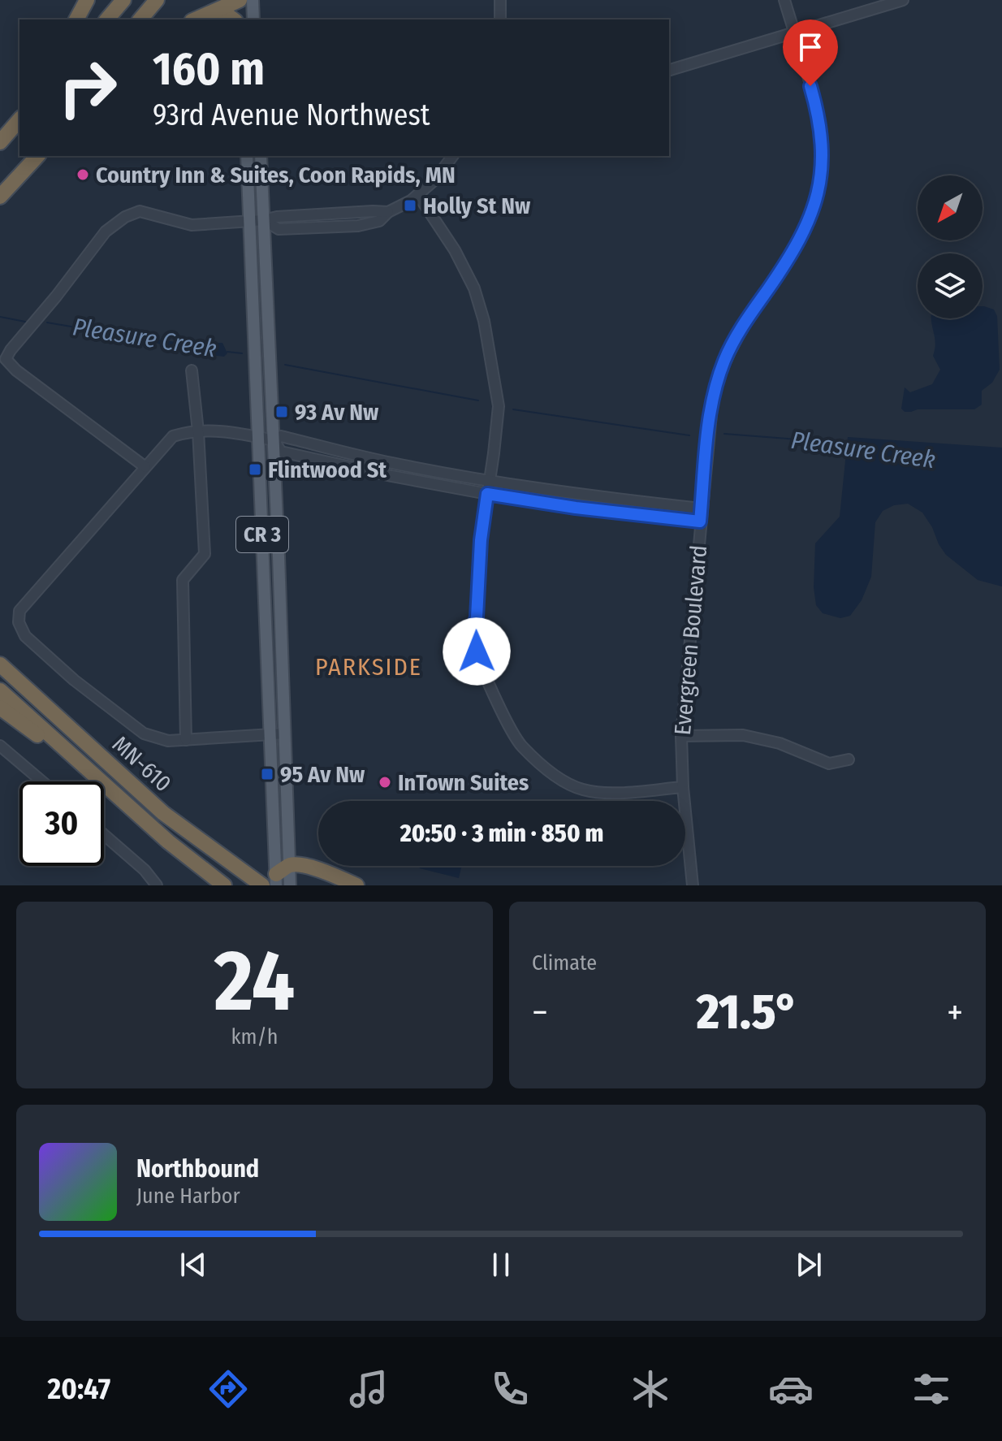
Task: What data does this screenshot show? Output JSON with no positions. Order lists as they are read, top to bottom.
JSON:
{
  "streets": {
    "highway": ["MN-610"],
    "main road": ["CR 3"],
    "street": ["Evergreen Boulevard"]
  },
  "districts": ["PARKSIDE"],
  "water": ["Pleasure Creek"],
  "places": {
    "other": ["Country Inn & Suites, Coon Rapids, MN", "InTown Suites"],
    "transit": [
      "Holly St Nw",
      "93 Av Nw",
      "Flintwood St",
      "95 Av Nw"
    ]
  },
  "north": "bottom left",
  "page": {
    "turn": ["160 m", "93rd Avenue Northwest"],
    "limit": "30",
    "trip": "20:50 · 3 min · 850 m",
    "tile": [
      ["24", "km/h"],
      "Climate"
    ],
    "heat": ["−", "21.5°", "+"],
    "song": ["Northbound", "June Harbor"],
    "tabs": "20:47"
  }
}
